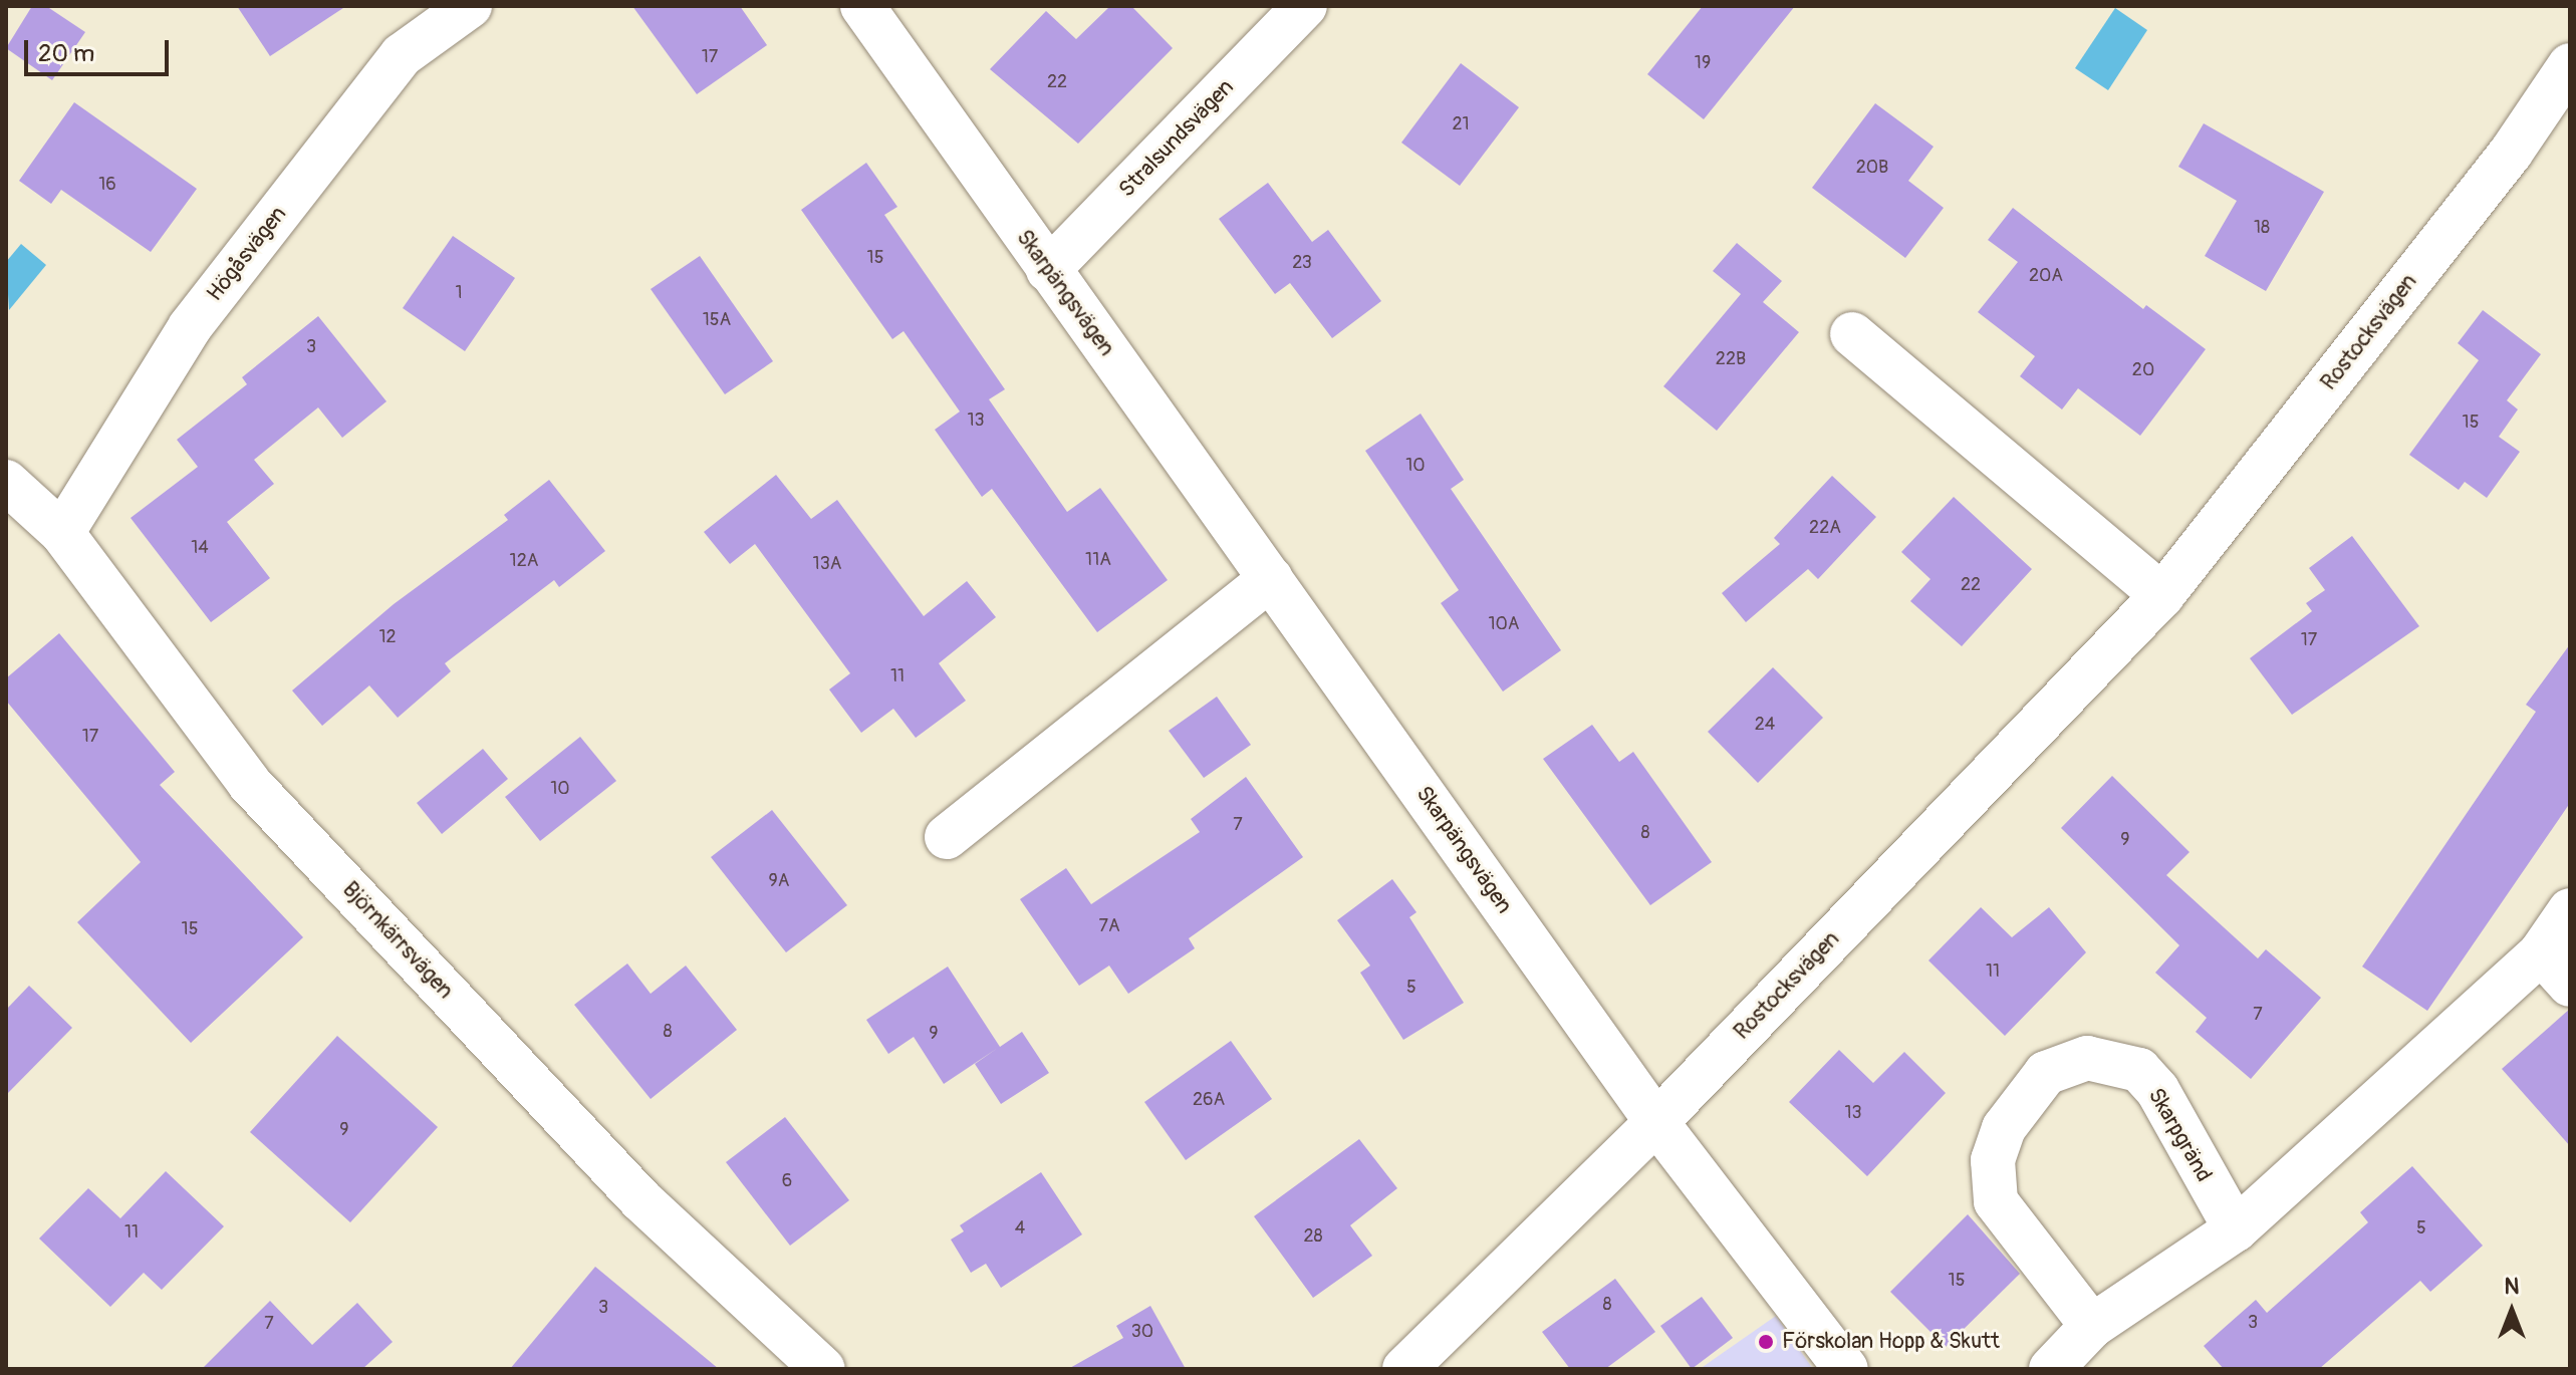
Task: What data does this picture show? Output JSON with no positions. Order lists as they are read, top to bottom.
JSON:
{
  "streets": {
    "street": [
      "Stralsundsvägen",
      "Högåsvägen",
      "Skarpängsvägen",
      "Rostocksvägen",
      "Björnkärrsvägen",
      "Skarpgränd"
    ]
  },
  "crossings": [
    ["Stralsundsvägen", "Skarpängsvägen"],
    ["Högåsvägen", "Björnkärrsvägen"],
    ["Skarpängsvägen", "Rostocksvägen"]
  ],
  "places": ["Förskolan Hopp & Skutt"],
  "house_numbers": [
    "17",
    "19",
    "22",
    "21",
    "20B",
    "16",
    "18",
    "15",
    "23",
    "20A",
    "1",
    "15A",
    "3",
    "22B",
    "20",
    "13",
    "15",
    "10",
    "22A",
    "14",
    "11A",
    "12A",
    "13A",
    "22",
    "10A",
    "12",
    "17",
    "11",
    "24",
    "17",
    "10",
    "7",
    "8",
    "9",
    "9A",
    "7A",
    "15",
    "11",
    "5",
    "7",
    "8",
    "9",
    "26A",
    "13",
    "9",
    "6",
    "4",
    "5",
    "11",
    "28",
    "15",
    "8",
    "3",
    "3",
    "7",
    "30"
  ],
  "scale_bar": "20 m",
  "north": "top"
}
